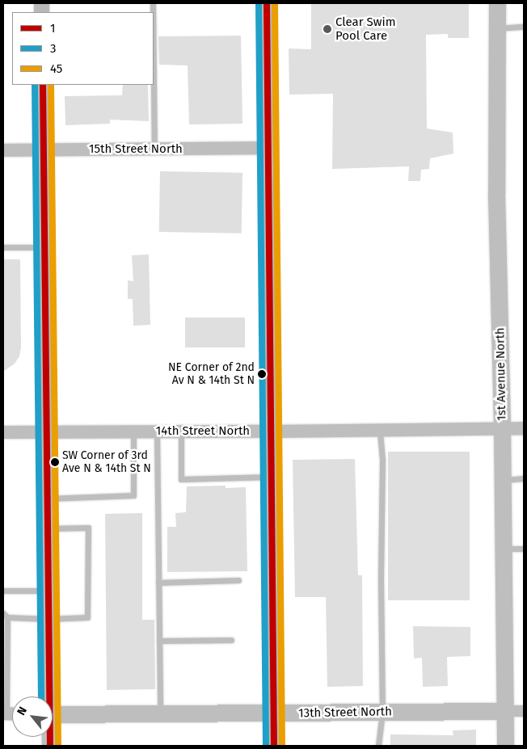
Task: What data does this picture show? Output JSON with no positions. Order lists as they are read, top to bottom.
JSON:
{
  "streets": {
    "main road": ["1st Avenue North", "13th Street North"],
    "street": ["15th Street North", "14th Street North"]
  },
  "crossings": [
    ["1st Avenue North", "14th Street North"],
    ["1st Avenue North", "13th Street North"]
  ],
  "places": ["Clear Swim Pool Care", "NE Corner of 2nd Av N & 14th St N", "SW Corner of 3rd Ave N & 14th St N"],
  "lines": ["transit line 1", "transit line 3", "transit line 45"],
  "legend": ["1", "3", "45"],
  "north": "top left"
}
